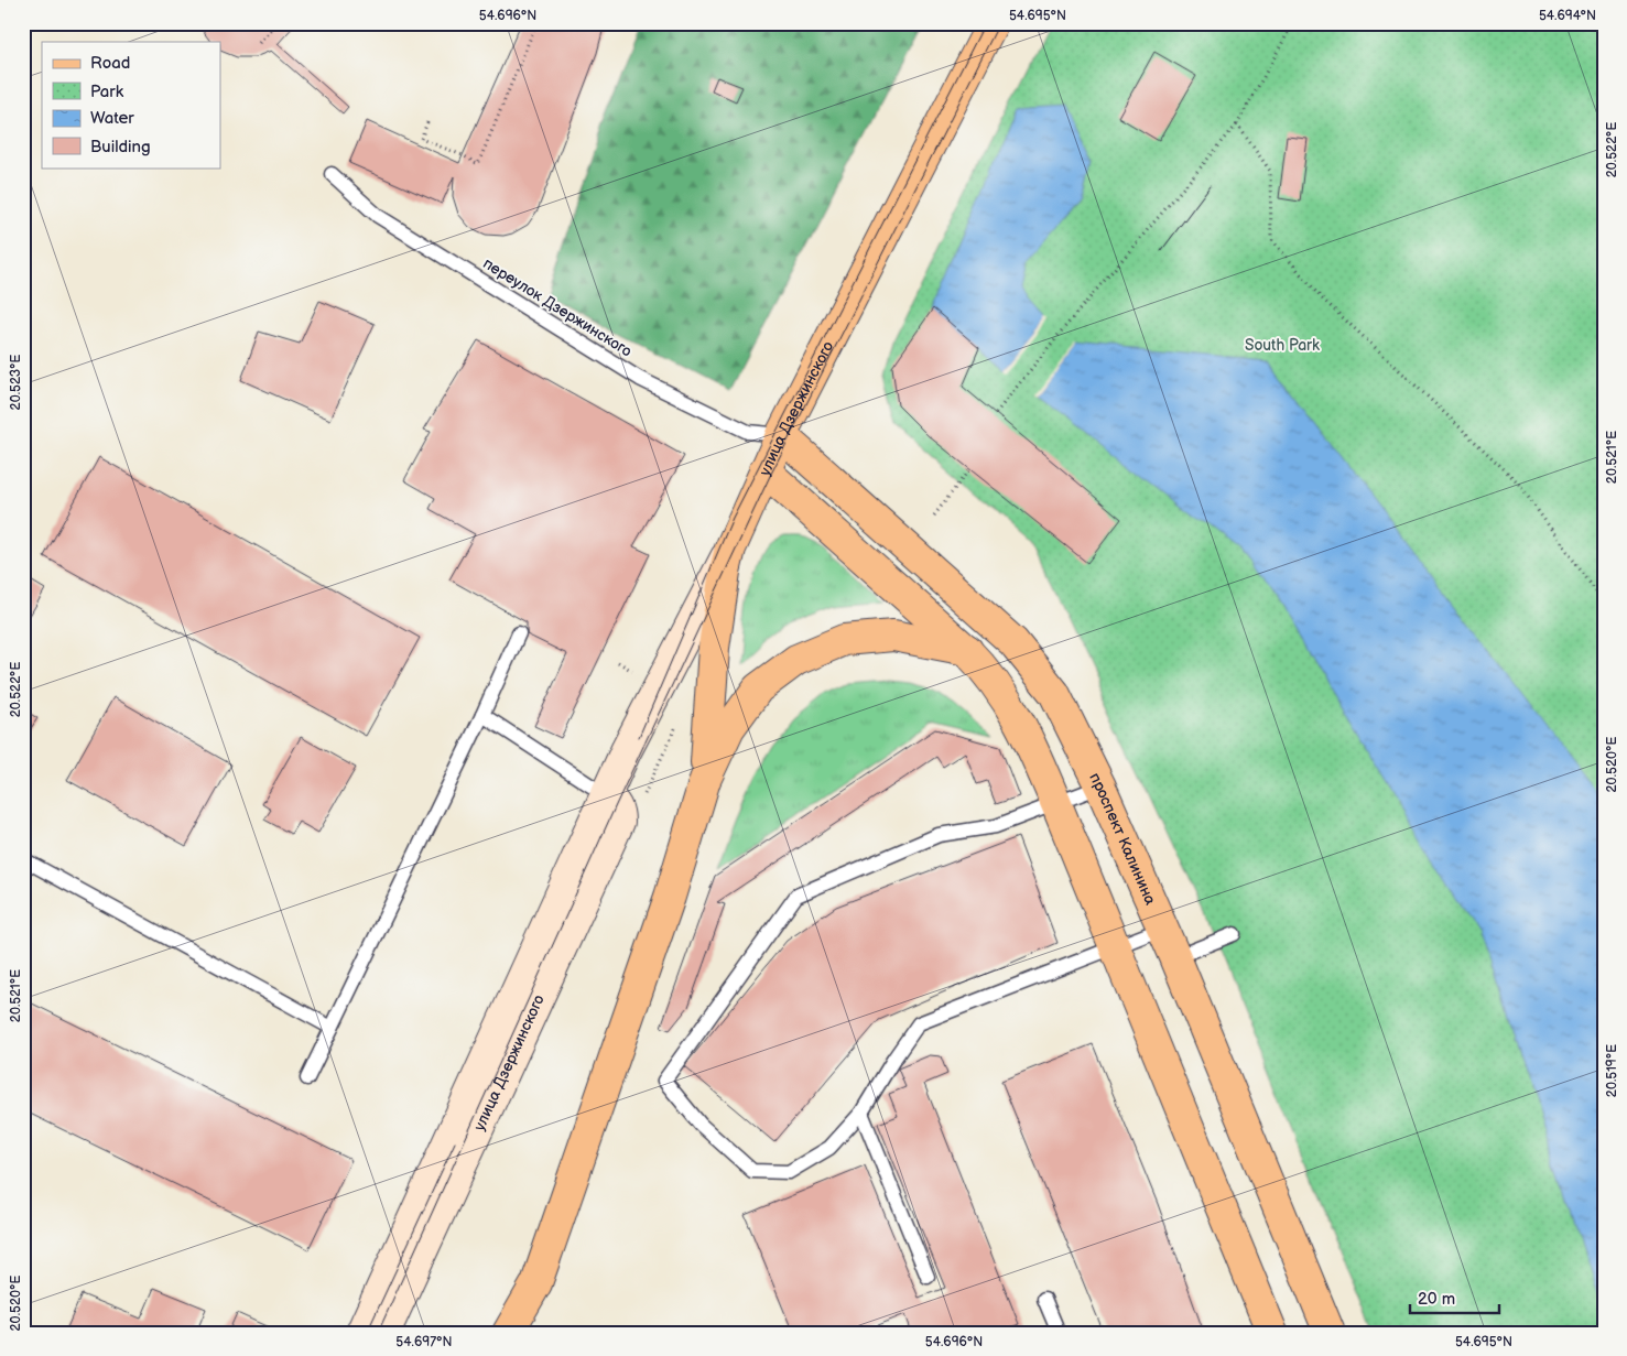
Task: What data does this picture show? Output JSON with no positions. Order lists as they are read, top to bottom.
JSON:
{
  "streets": {
    "main road": ["улица Дзержинского", "проспект Калинина"],
    "lane": ["переулок Дзержинского"]
  },
  "crossings": [
    ["переулок Дзержинского", "улица Дзержинского"],
    ["переулок Дзержинского", "проспект Калинина"],
    ["улица Дзержинского", "проспект Калинина"]
  ],
  "parks": ["South Park"],
  "legend": [
    "Road",
    "Park",
    "Water",
    "Building"
  ],
  "scale_bar": "20 m",
  "coordinates": [
    "54.696°N",
    "54.695°N",
    "54.694°N",
    "20.522°E",
    "20.523°E",
    "20.521°E",
    "20.520°E",
    "20.519°E",
    "54.697°N"
  ]
}
